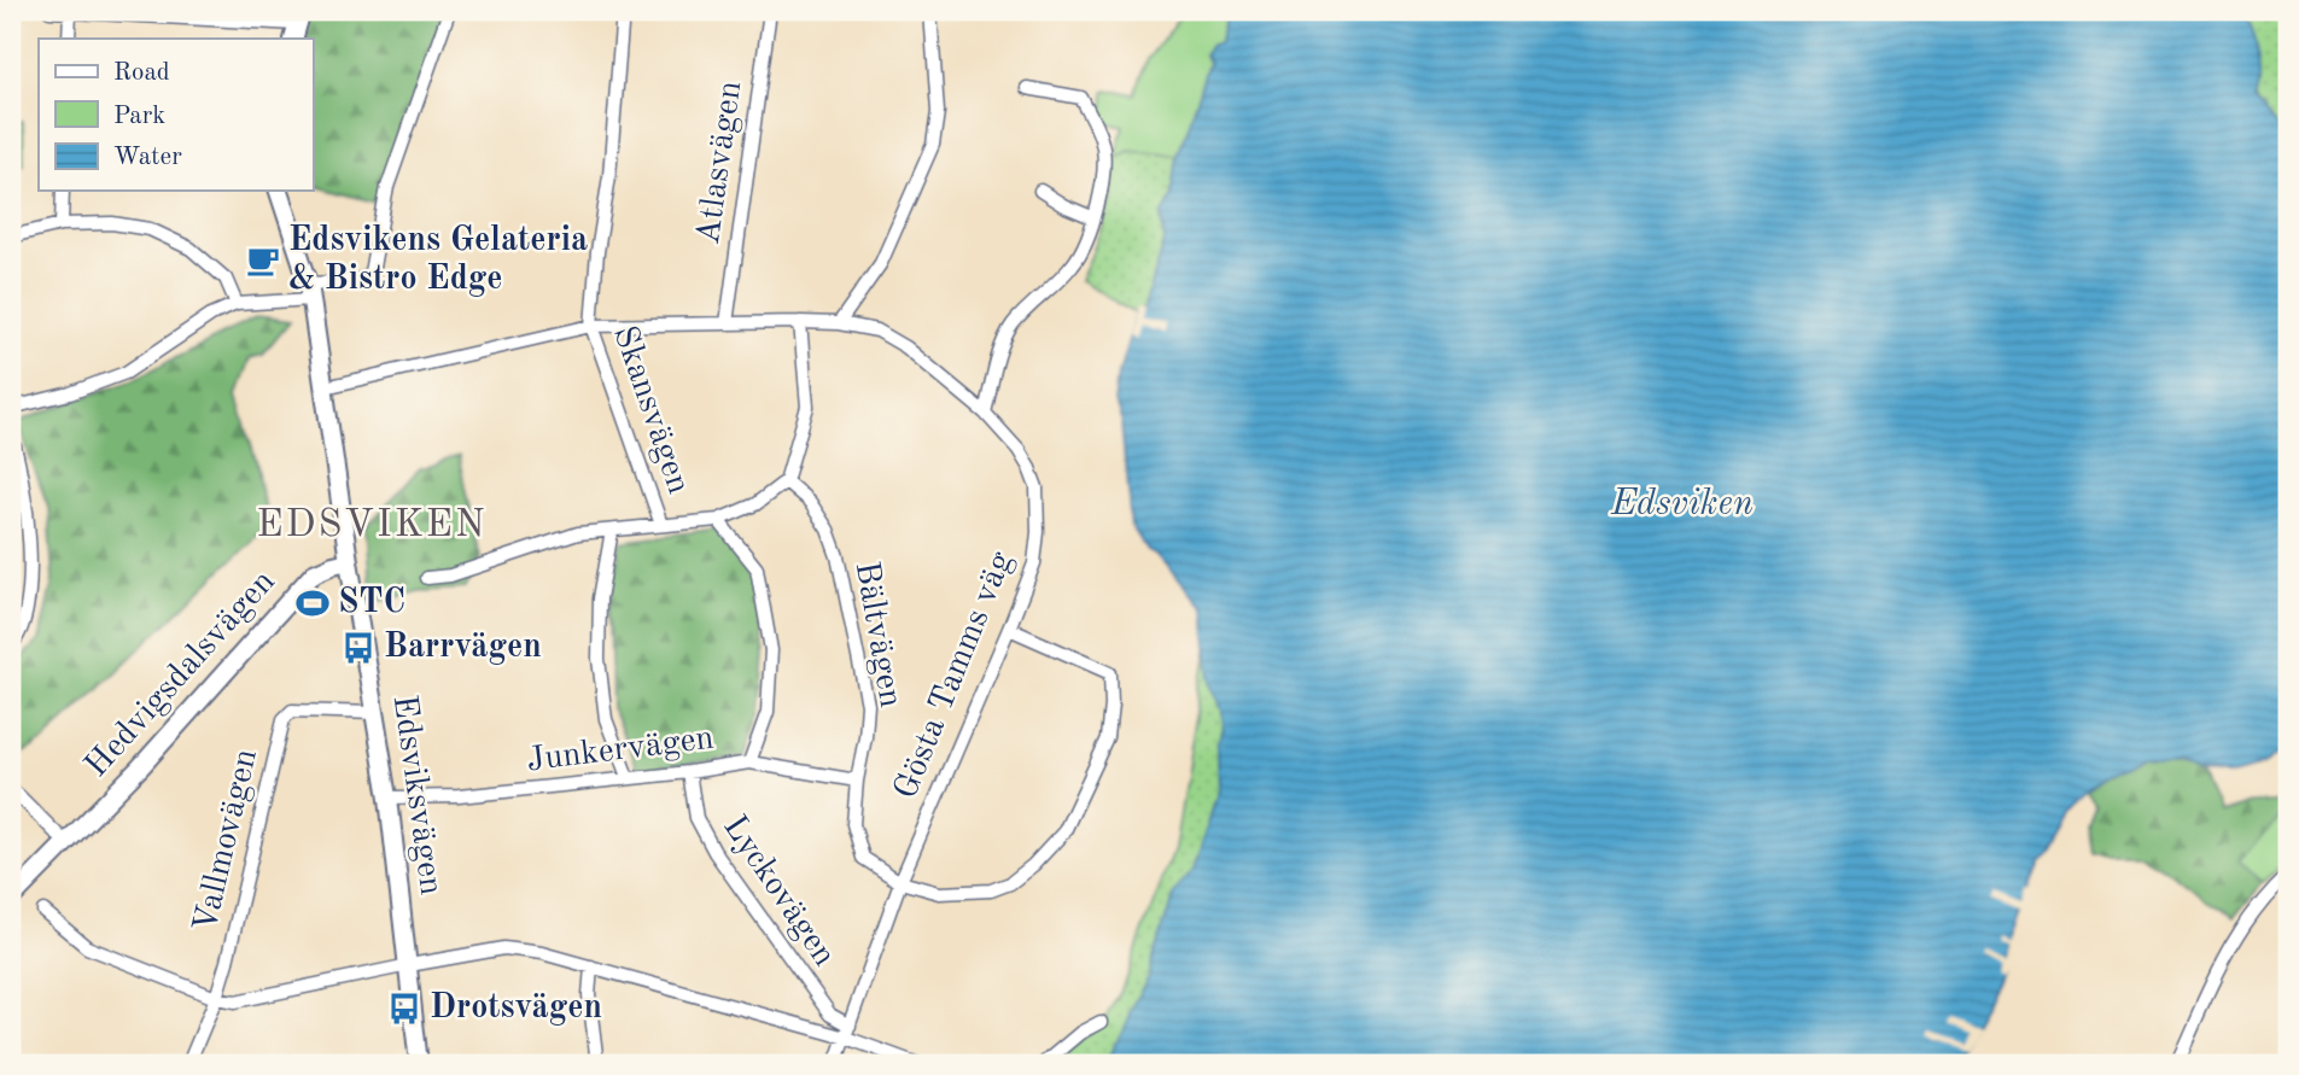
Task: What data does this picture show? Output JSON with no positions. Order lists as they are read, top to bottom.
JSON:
{
  "streets": {
    "street": [
      "Atlasvägen",
      "Skansvägen",
      "Bältvägen",
      "Hedvigsdalsvägen",
      "Gösta Tamms väg",
      "Junkervägen",
      "Edsviksvägen",
      "Vallmovägen",
      "Lyckovägen"
    ]
  },
  "crossings": [
    ["Atlasvägen", "Gösta Tamms väg"],
    ["Skansvägen", "Gösta Tamms väg"],
    ["Skansvägen", "Junkervägen"],
    ["Skansvägen", "Lyckovägen"],
    ["Bältvägen", "Gösta Tamms väg"],
    ["Bältvägen", "Junkervägen"],
    ["Hedvigsdalsvägen", "Edsviksvägen"],
    ["Gösta Tamms väg", "Edsviksvägen"],
    ["Gösta Tamms väg", "Lyckovägen"],
    ["Junkervägen", "Edsviksvägen"],
    ["Junkervägen", "Lyckovägen"],
    ["Edsviksvägen", "Vallmovägen"]
  ],
  "districts": ["EDSVIKEN"],
  "water": ["Edsviken"],
  "places": {
    "cafe": ["Edsvikens Gelateria & Bistro Edge"],
    "sports": ["STC"],
    "bus stop": ["Barrvägen", "Drotsvägen"]
  },
  "legend": ["Road", "Park", "Water"]
}
